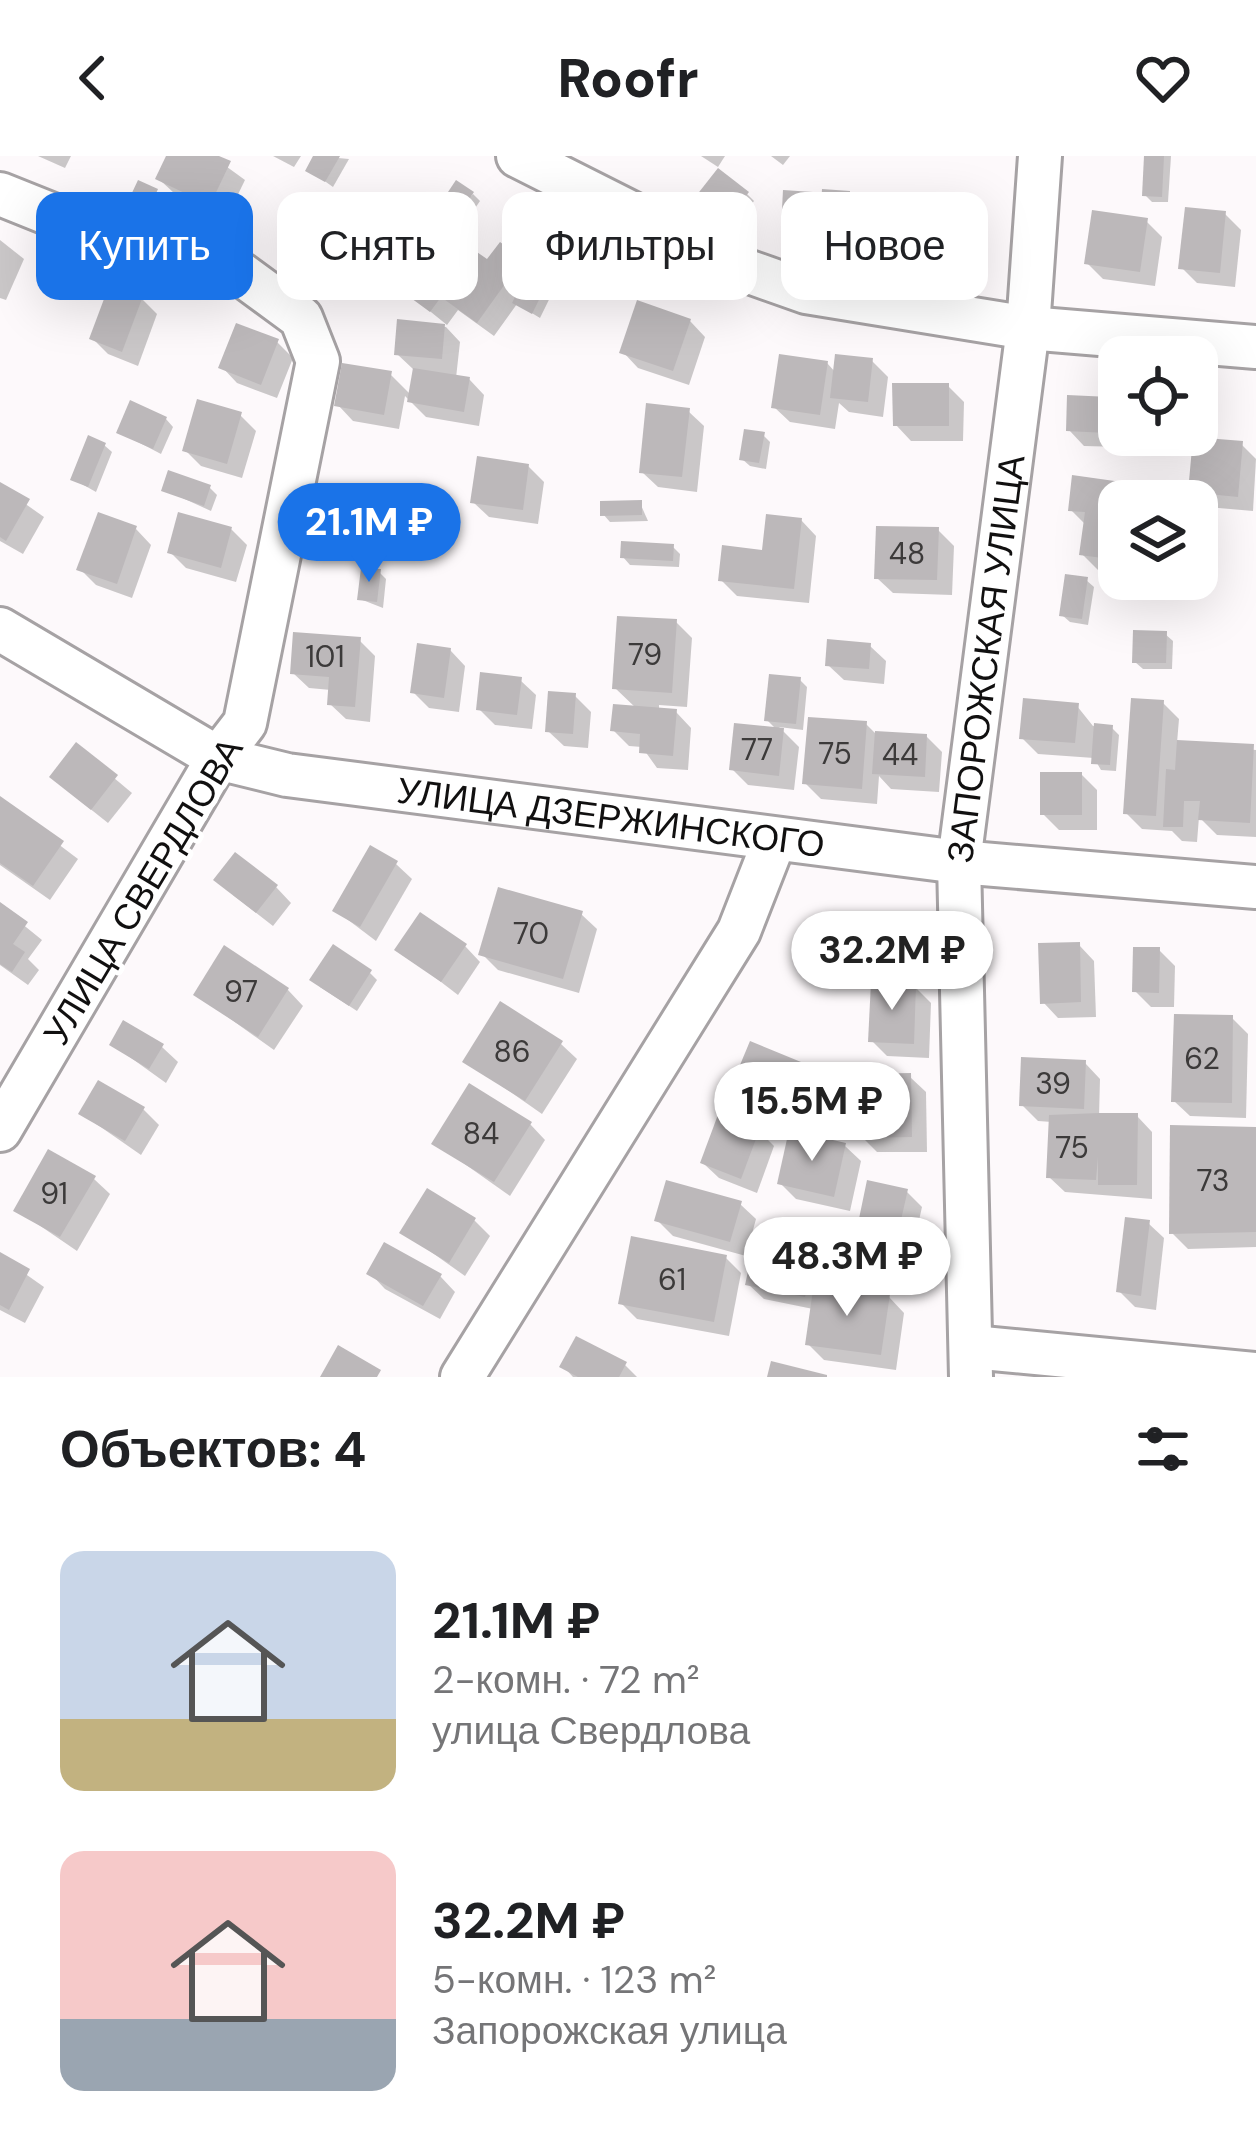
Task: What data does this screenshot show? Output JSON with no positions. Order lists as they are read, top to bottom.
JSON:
{
  "streets": {
    "street": ["ЗАПОРОЖСКАЯ УЛИЦА", "УЛИЦА ДЗЕРЖИНСКОГО", "УЛИЦА СВЕРДЛОВА"]
  },
  "crossings": [
    ["ЗАПОРОЖСКАЯ УЛИЦА", "УЛИЦА ДЗЕРЖИНСКОГО"],
    ["УЛИЦА ДЗЕРЖИНСКОГО", "УЛИЦА СВЕРДЛОВА"]
  ],
  "house_numbers": [
    "48",
    "79",
    "101",
    "77",
    "75",
    "44",
    "70",
    "97",
    "86",
    "62",
    "39",
    "84",
    "75",
    "73",
    "91",
    "61"
  ],
  "page": {
    "header": "Roofr",
    "chip": [
      "Купить",
      "Снять",
      "Фильтры",
      "Новое"
    ],
    "price": [
      "21.1M ₽",
      "32.2M ₽",
      "15.5M ₽",
      "48.3M ₽"
    ],
    "heading": "Объектов: 4",
    "list": [
      {
        "name": "21.1M ₽",
        "note": "2-комн. · 72 m² · улица Свердлова"
      },
      {
        "name": "32.2M ₽",
        "note": "5-комн. · 123 m² · Запорожская улица"
      }
    ]
  }
}
